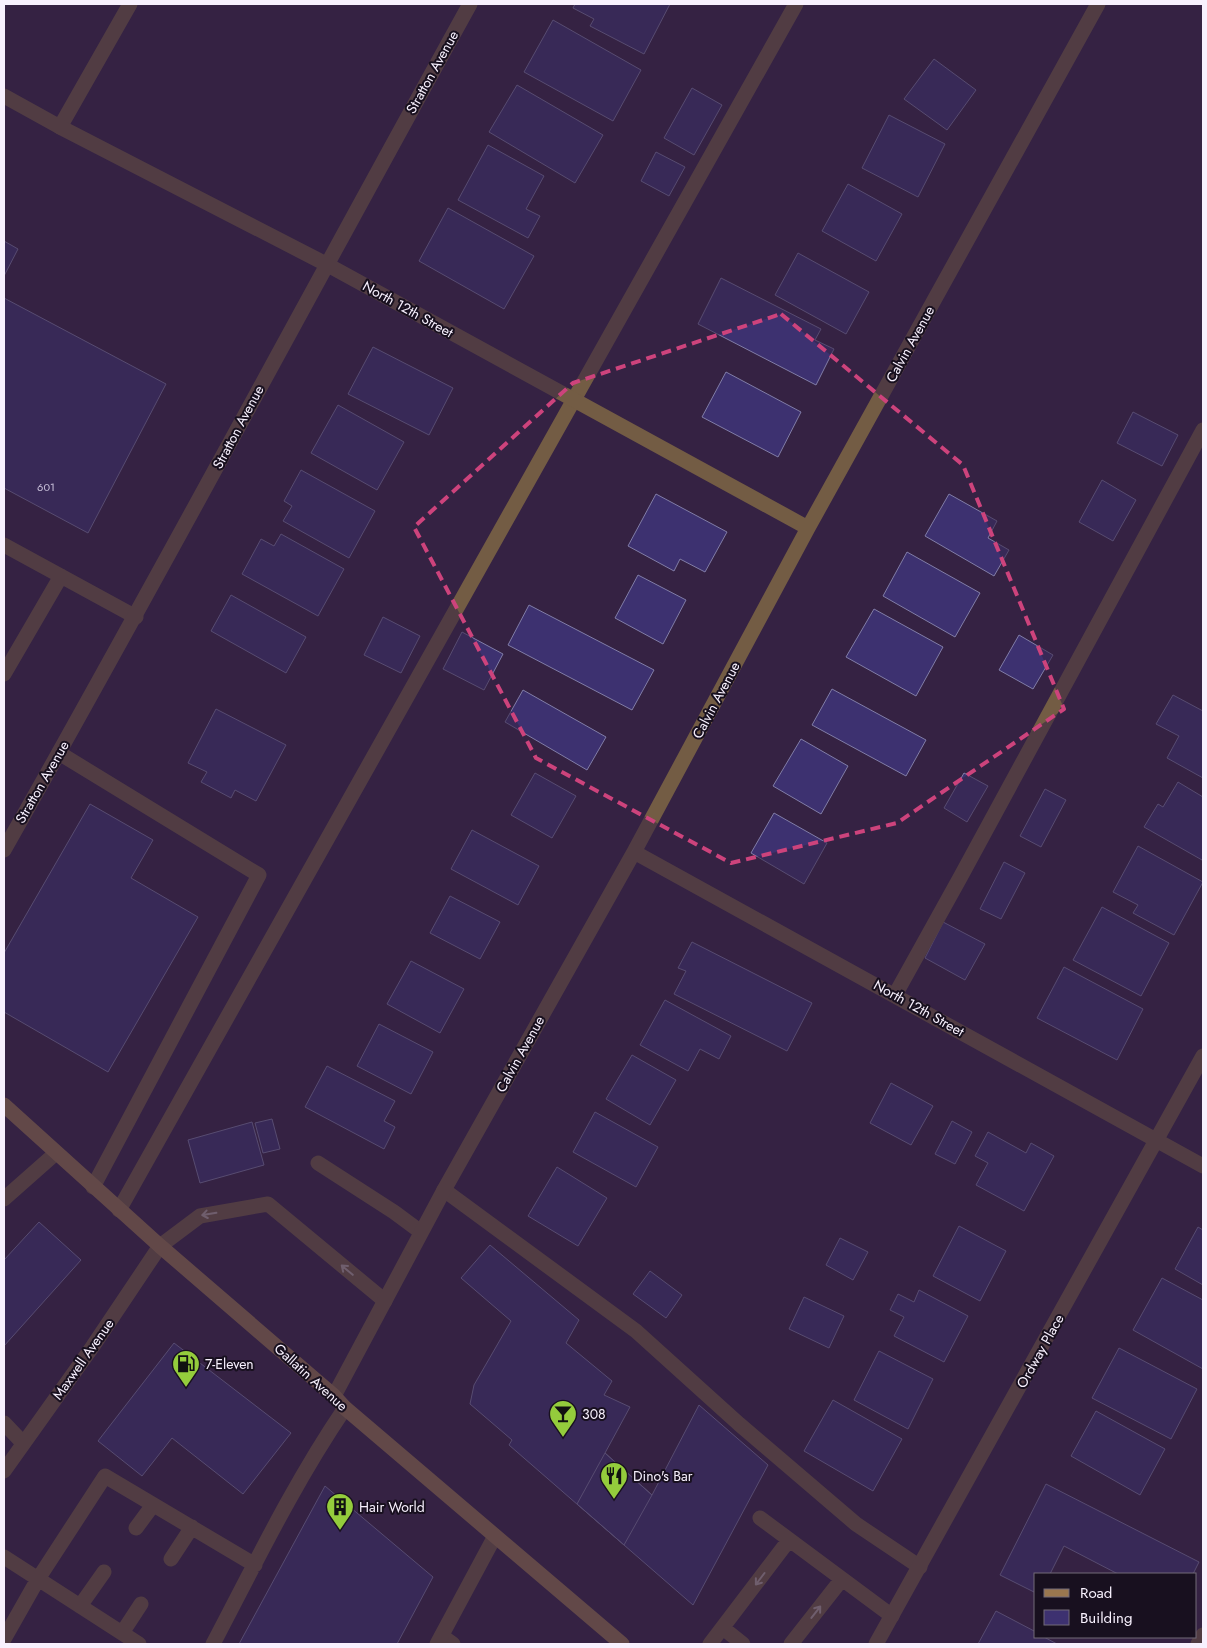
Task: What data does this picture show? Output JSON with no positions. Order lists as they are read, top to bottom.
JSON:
{
  "streets": {
    "main road": ["Gallatin Avenue"],
    "street": [
      "Stratton Avenue",
      "North 12th Street",
      "Calvin Avenue",
      "Ordway Place",
      "Maxwell Avenue"
    ]
  },
  "crossings": [
    ["Stratton Avenue", "North 12th Street"],
    ["North 12th Street", "Calvin Avenue"],
    ["North 12th Street", "Ordway Place"],
    ["Calvin Avenue", "Maxwell Avenue"],
    ["Calvin Avenue", "Gallatin Avenue"],
    ["Maxwell Avenue", "Gallatin Avenue"]
  ],
  "places": {
    "fuel station": ["7-Eleven"],
    "bar": ["308"],
    "restaurant": ["Dino's Bar"],
    "building": ["Hair World"]
  },
  "house_numbers": ["601"],
  "legend": ["Road", "Building"]
}
